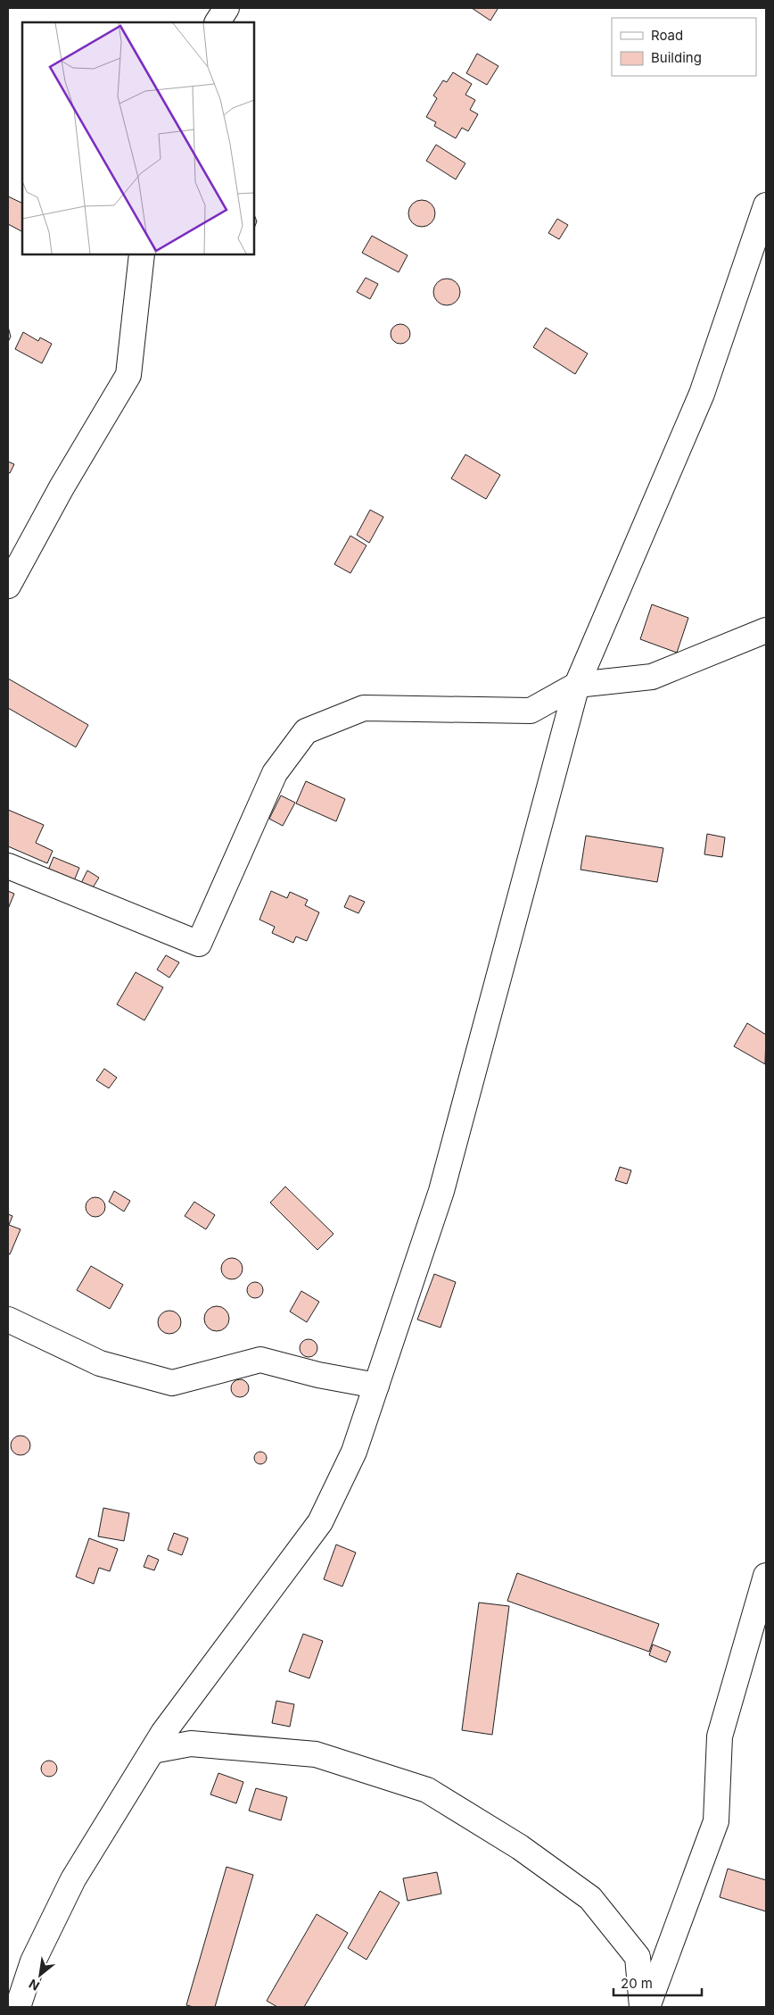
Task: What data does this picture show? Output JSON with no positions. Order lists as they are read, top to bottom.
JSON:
{
  "legend": ["Road", "Building"],
  "scale_bar": "20 m",
  "north": "bottom left"
}
